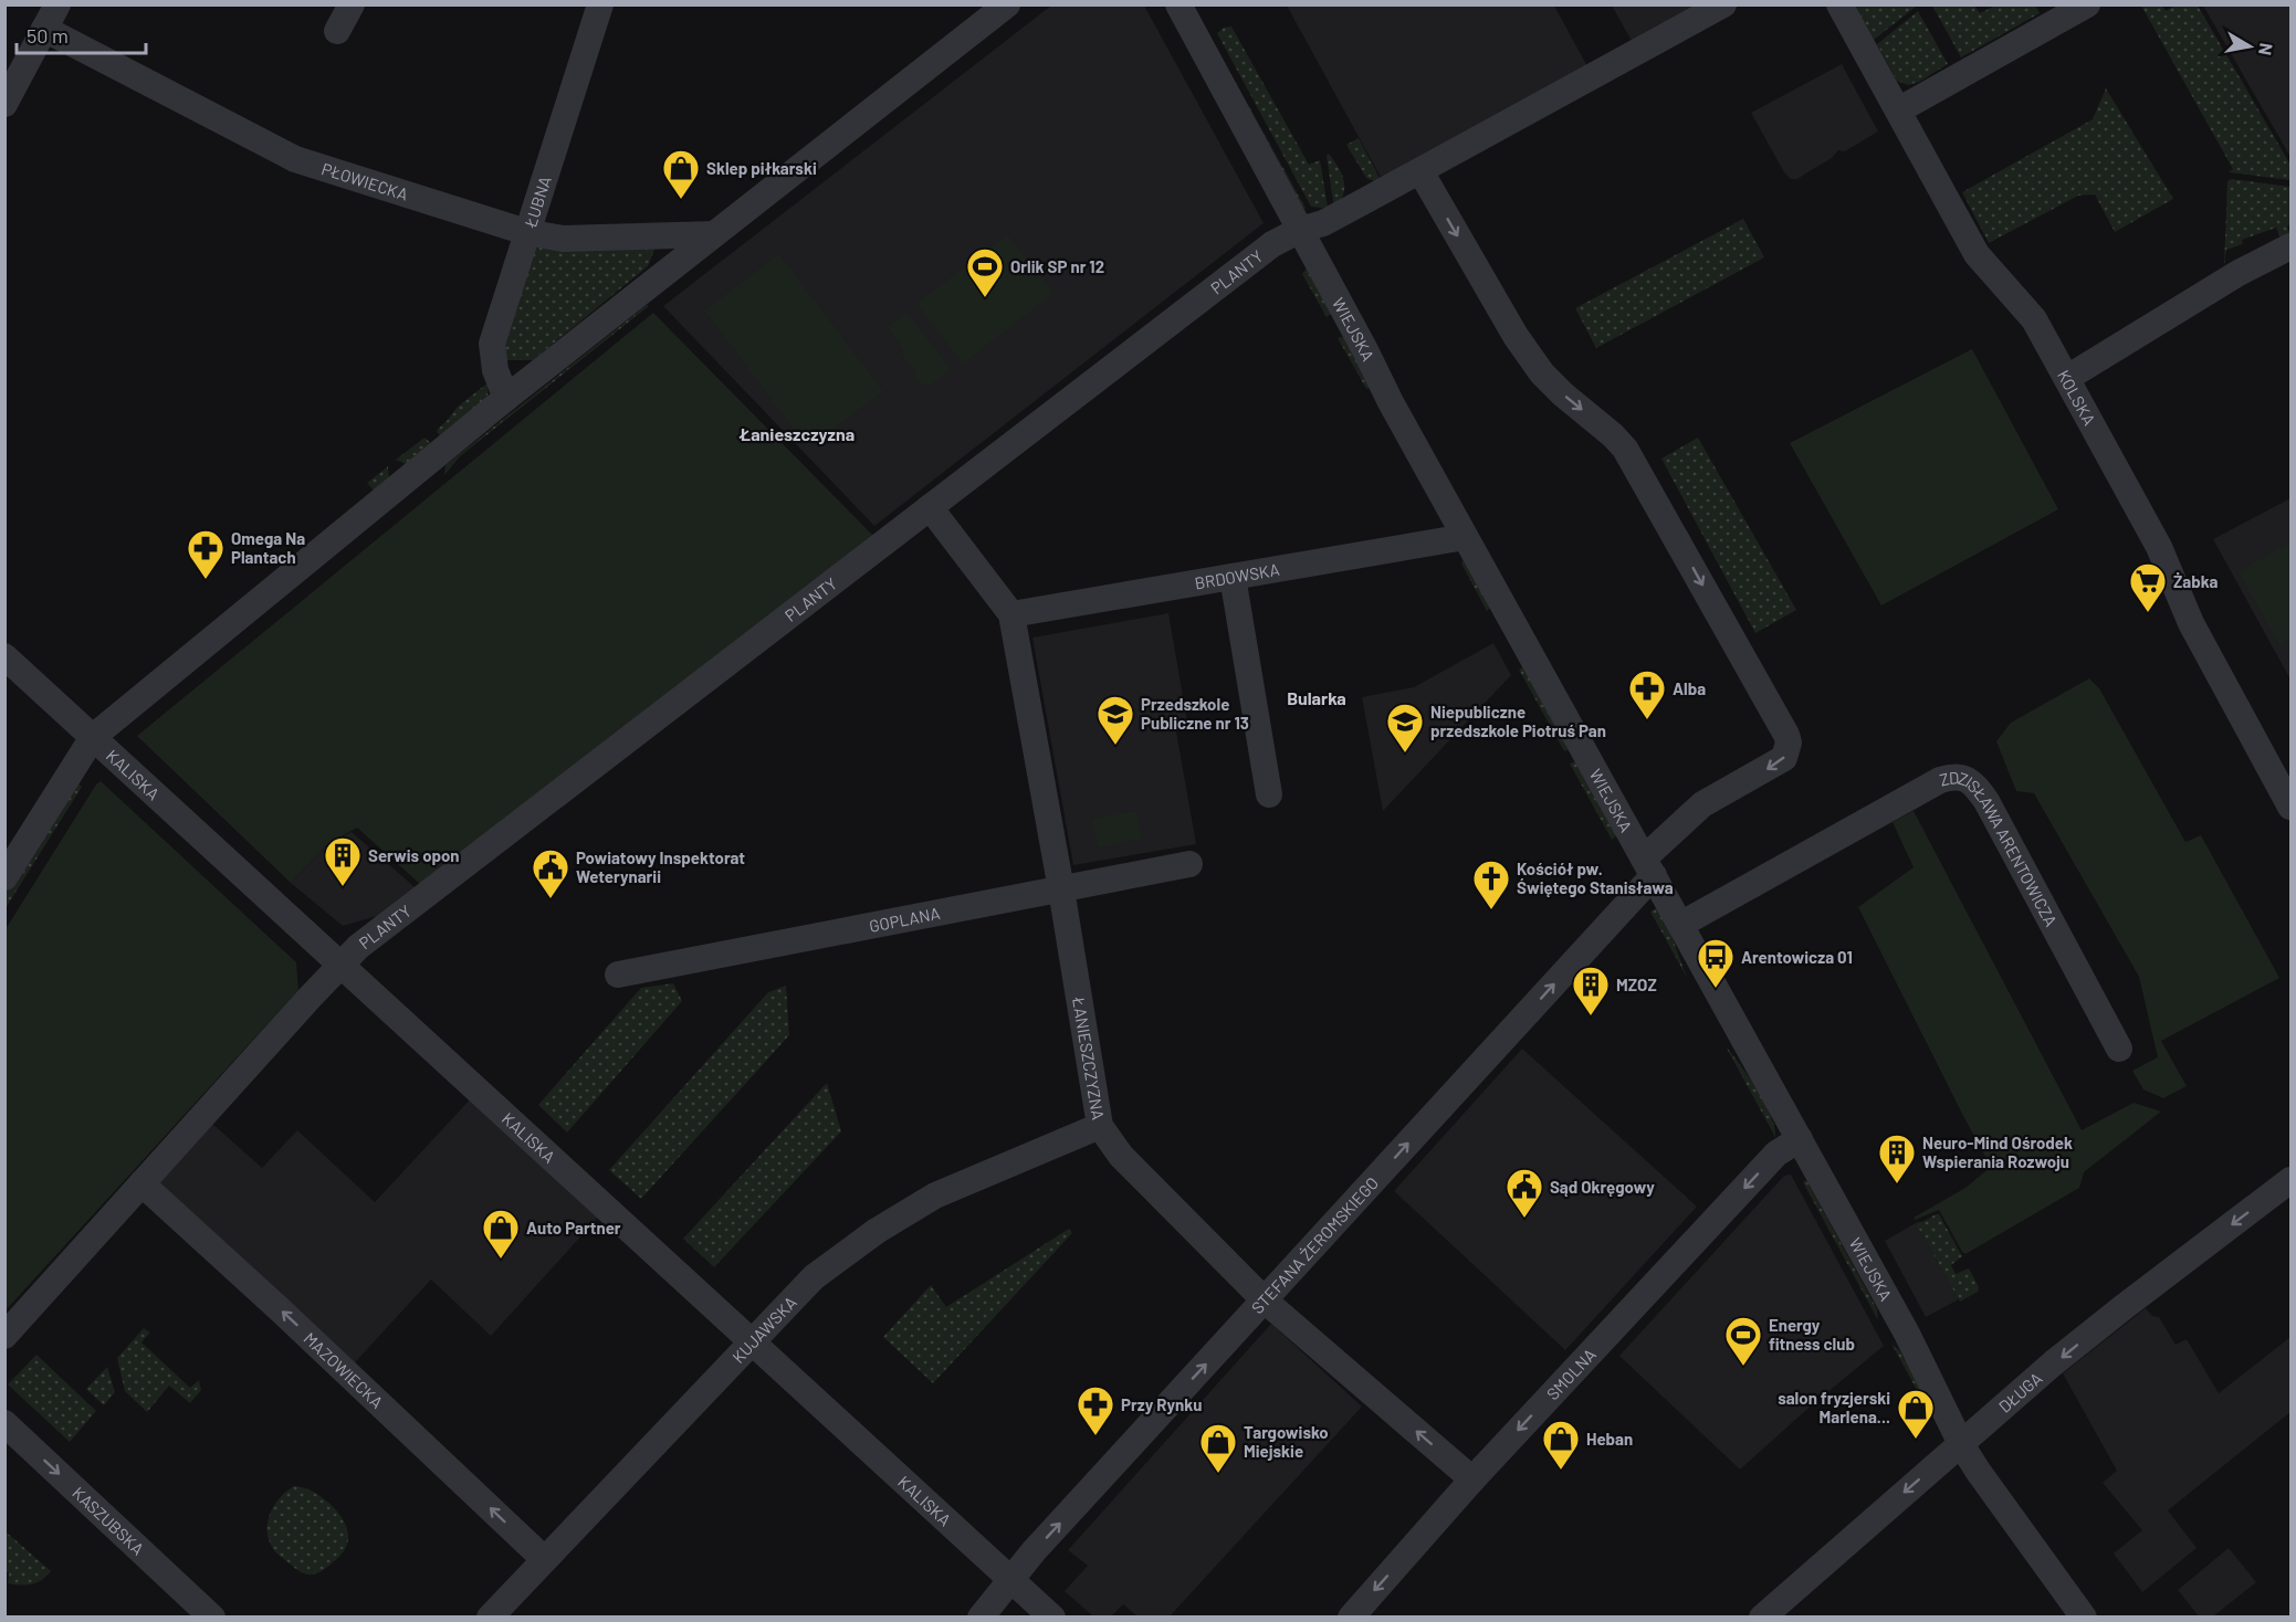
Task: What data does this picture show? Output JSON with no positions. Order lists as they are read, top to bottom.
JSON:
{
  "streets": {
    "street": [
      "PŁOWIECKA",
      "ŁUBNA",
      "PLANTY",
      "WIEJSKA",
      "KOLSKA",
      "BRDOWSKA",
      "KALISKA",
      "ZDZISŁAWA ARENTOWICZA",
      "GOPLANA",
      "ŁANIESZCZYZNA",
      "STEFANA ŻEROMSKIEGO",
      "KUJAWSKA",
      "MAZOWIECKA",
      "SMOLNA",
      "DŁUGA",
      "KASZUBSKA"
    ]
  },
  "crossings": [
    ["PŁOWIECKA", "ŁUBNA"],
    ["PLANTY", "WIEJSKA"],
    ["PLANTY", "KALISKA"],
    ["PLANTY", "ŁANIESZCZYZNA"],
    ["PLANTY", "STEFANA ŻEROMSKIEGO"],
    ["PLANTY", "MAZOWIECKA"],
    ["WIEJSKA", "BRDOWSKA"],
    ["WIEJSKA", "ZDZISŁAWA ARENTOWICZA"],
    ["WIEJSKA", "STEFANA ŻEROMSKIEGO"],
    ["WIEJSKA", "SMOLNA"],
    ["WIEJSKA", "DŁUGA"],
    ["BRDOWSKA", "ŁANIESZCZYZNA"],
    ["KALISKA", "STEFANA ŻEROMSKIEGO"],
    ["KALISKA", "KUJAWSKA"],
    ["GOPLANA", "ŁANIESZCZYZNA"],
    ["ŁANIESZCZYZNA", "STEFANA ŻEROMSKIEGO"],
    ["ŁANIESZCZYZNA", "KUJAWSKA"],
    ["ŁANIESZCZYZNA", "SMOLNA"],
    ["KUJAWSKA", "MAZOWIECKA"]
  ],
  "one_way": [
    "MAZOWIECKA",
    "SMOLNA",
    "DŁUGA",
    "KASZUBSKA"
  ],
  "districts": ["Łanieszczyzna", "Bularka"],
  "places": {
    "shop": [
      "Sklep piłkarski",
      "Auto Partner",
      "salon fryzjerski Marlena...",
      "Heban",
      "Targowisko Miejskie"
    ],
    "sports": ["Orlik SP nr 12", "Energy fitness club"],
    "pharmacy": ["Omega Na Plantach", "Alba", "Przy Rynku"],
    "supermarket": ["Żabka"],
    "school or university": ["Przedszkole Publiczne nr 13", "Niepubliczne przedszkole Piotruś Pan"],
    "building": ["Serwis opon", "MZOZ", "Neuro-Mind Ośrodek Wspierania Rozwoju"],
    "public building": ["Powiatowy Inspektorat Weterynarii", "Sąd Okręgowy"],
    "church": ["Kościół pw. Świętego Stanisława"],
    "bus stop": ["Arentowicza 01"]
  },
  "scale_bar": "50 m",
  "north": "right"
}
